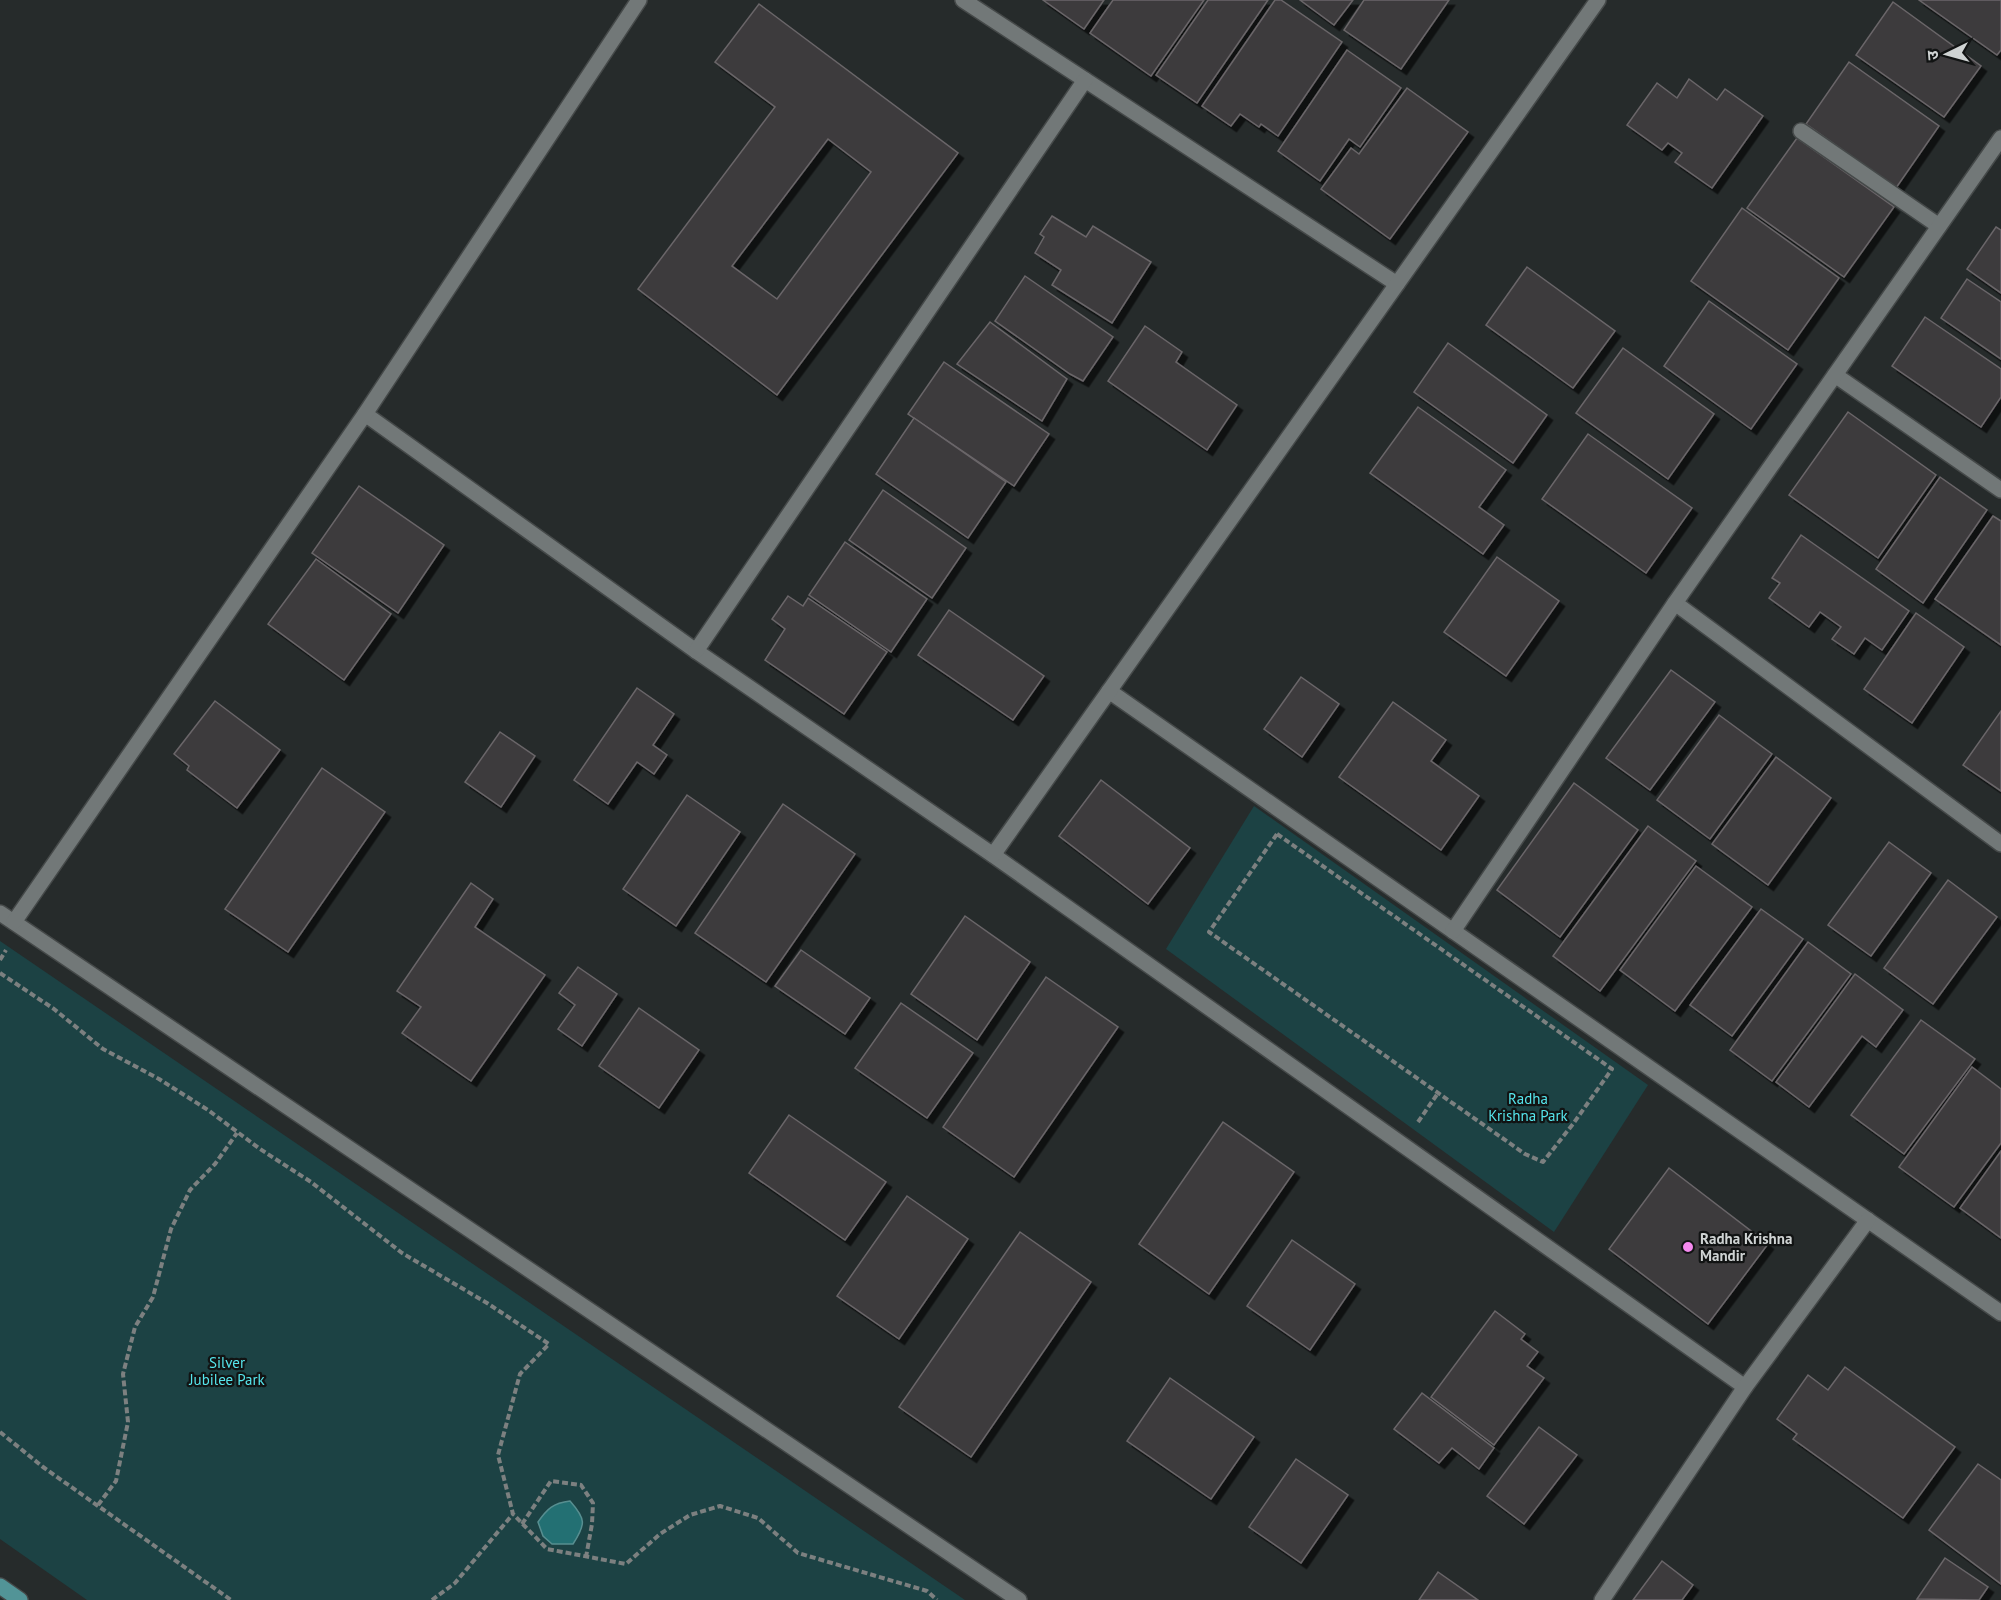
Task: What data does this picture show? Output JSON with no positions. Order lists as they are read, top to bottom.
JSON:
{
  "parks": ["Radha Krishna Park", "Silver Jubilee Park"],
  "places": ["Radha Krishna Mandir"],
  "north": "left"
}
